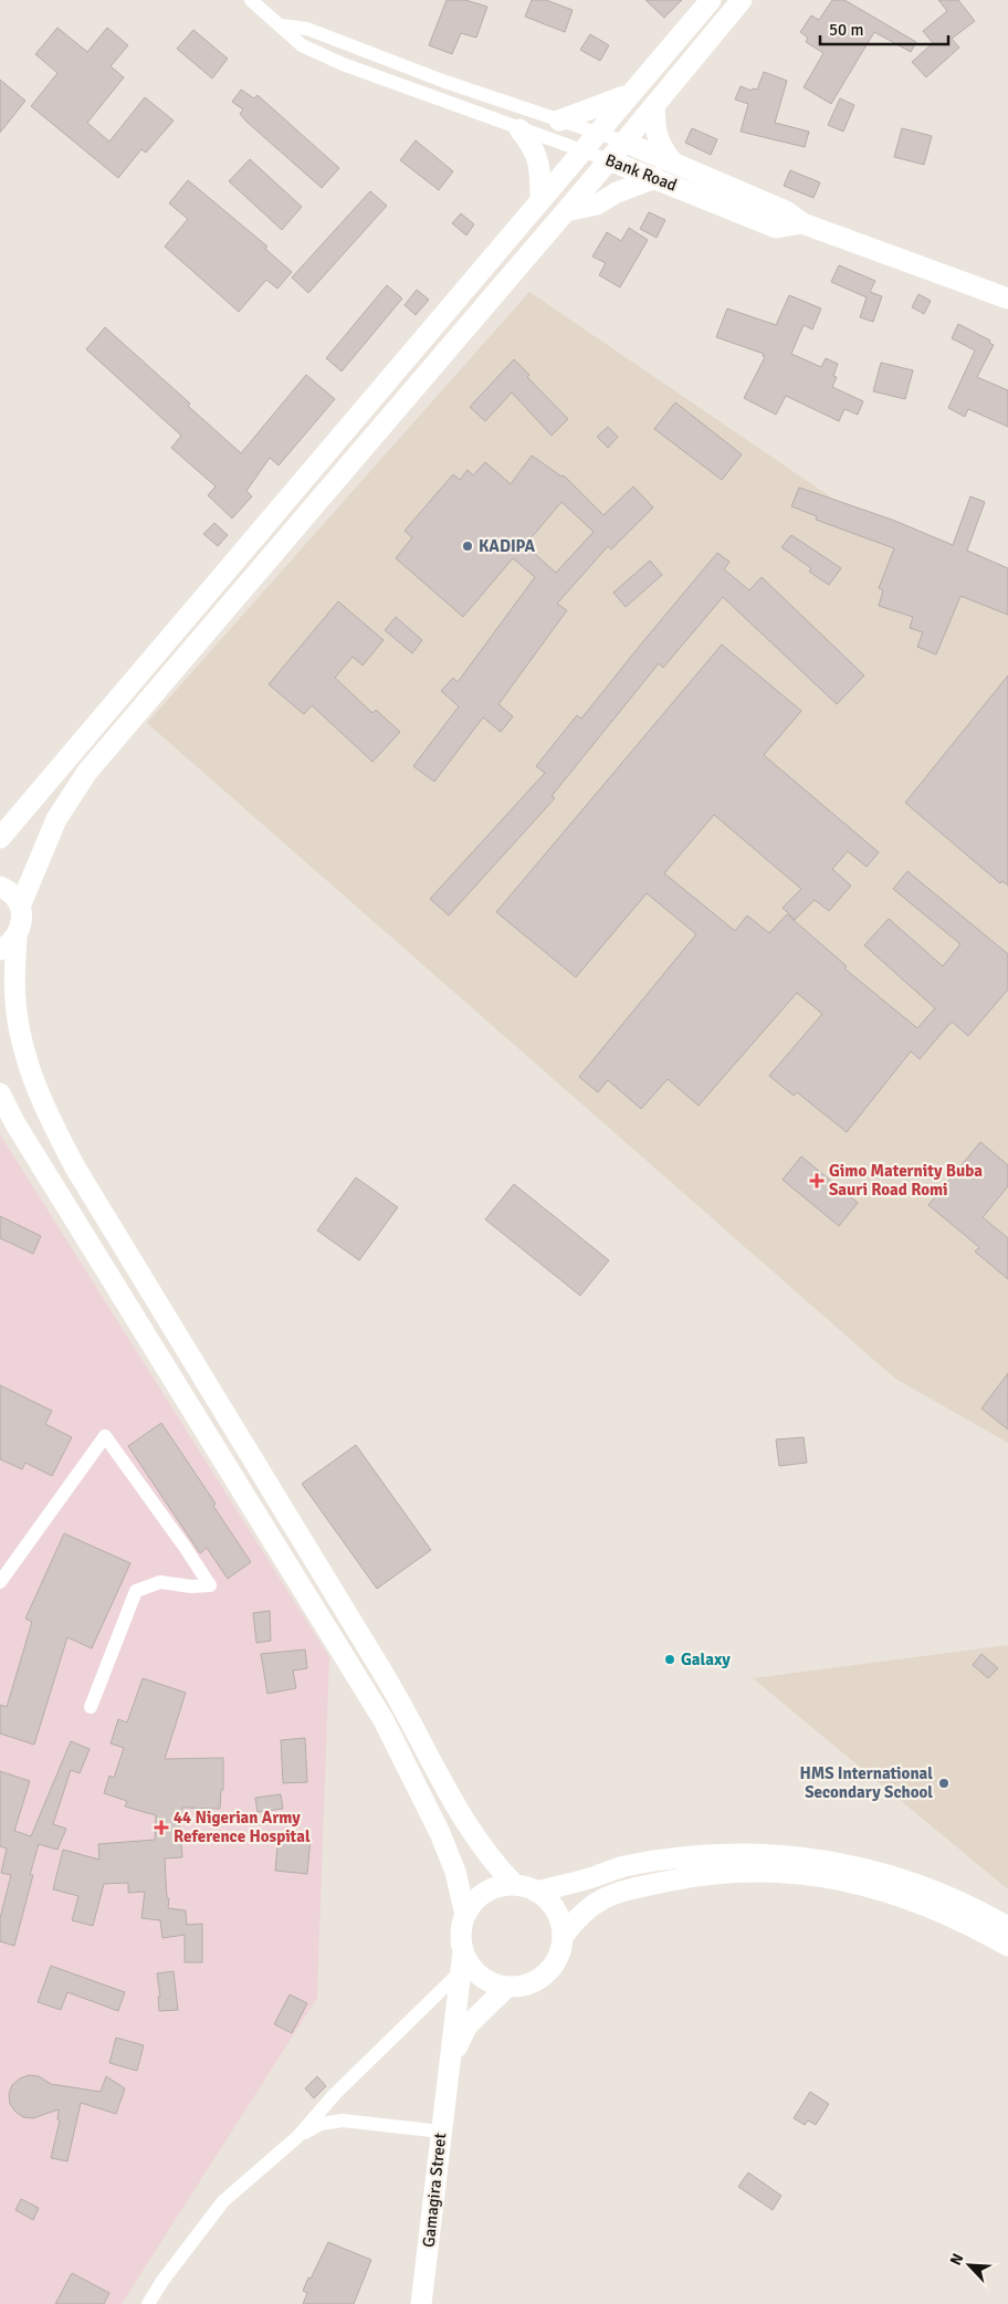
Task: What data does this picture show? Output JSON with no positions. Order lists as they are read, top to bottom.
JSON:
{
  "streets": {
    "street": ["Bank Road", "Gamagira Street"]
  },
  "places": {
    "other": ["KADIPA", "Galaxy", "HMS International Secondary School"],
    "health": ["Gimo Maternity Buba Sauri Road Romi", "44 Nigerian Army Reference Hospital"]
  },
  "scale_bar": "50 m",
  "north": "top left"
}
